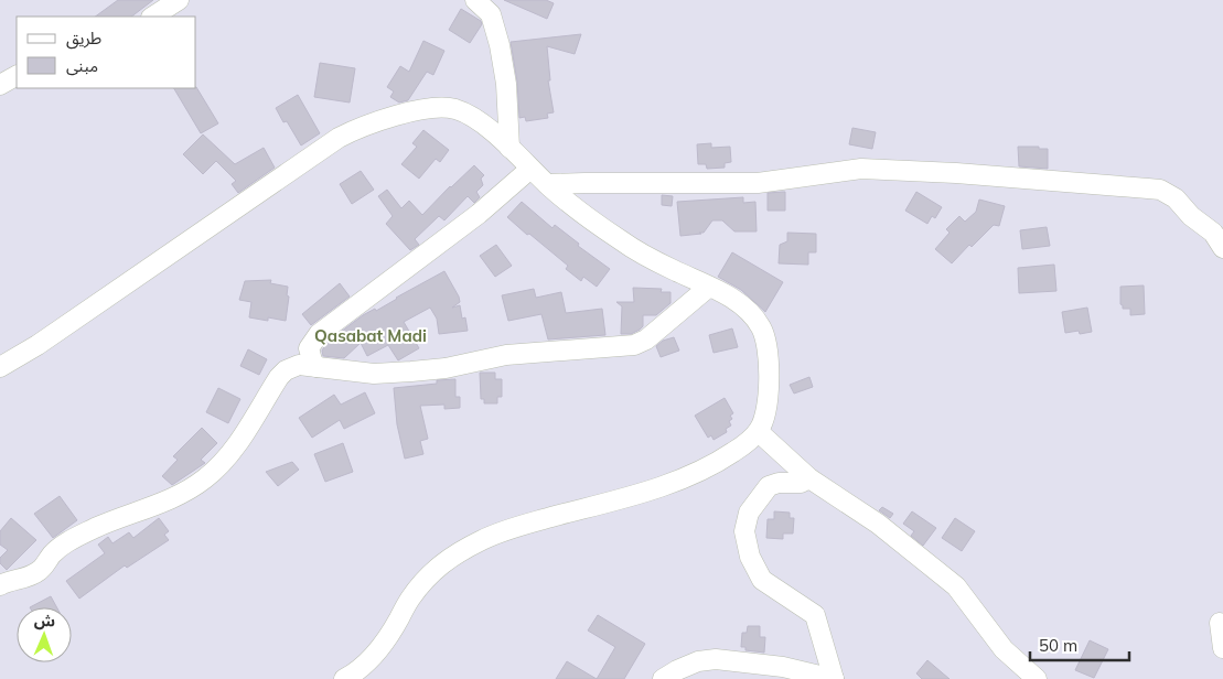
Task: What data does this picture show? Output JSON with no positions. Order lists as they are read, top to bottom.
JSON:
{
  "districts": ["Qasabat Madi"],
  "legend": ["طريق", "مبنى"],
  "scale_bar": "50 m",
  "north": "top"
}
